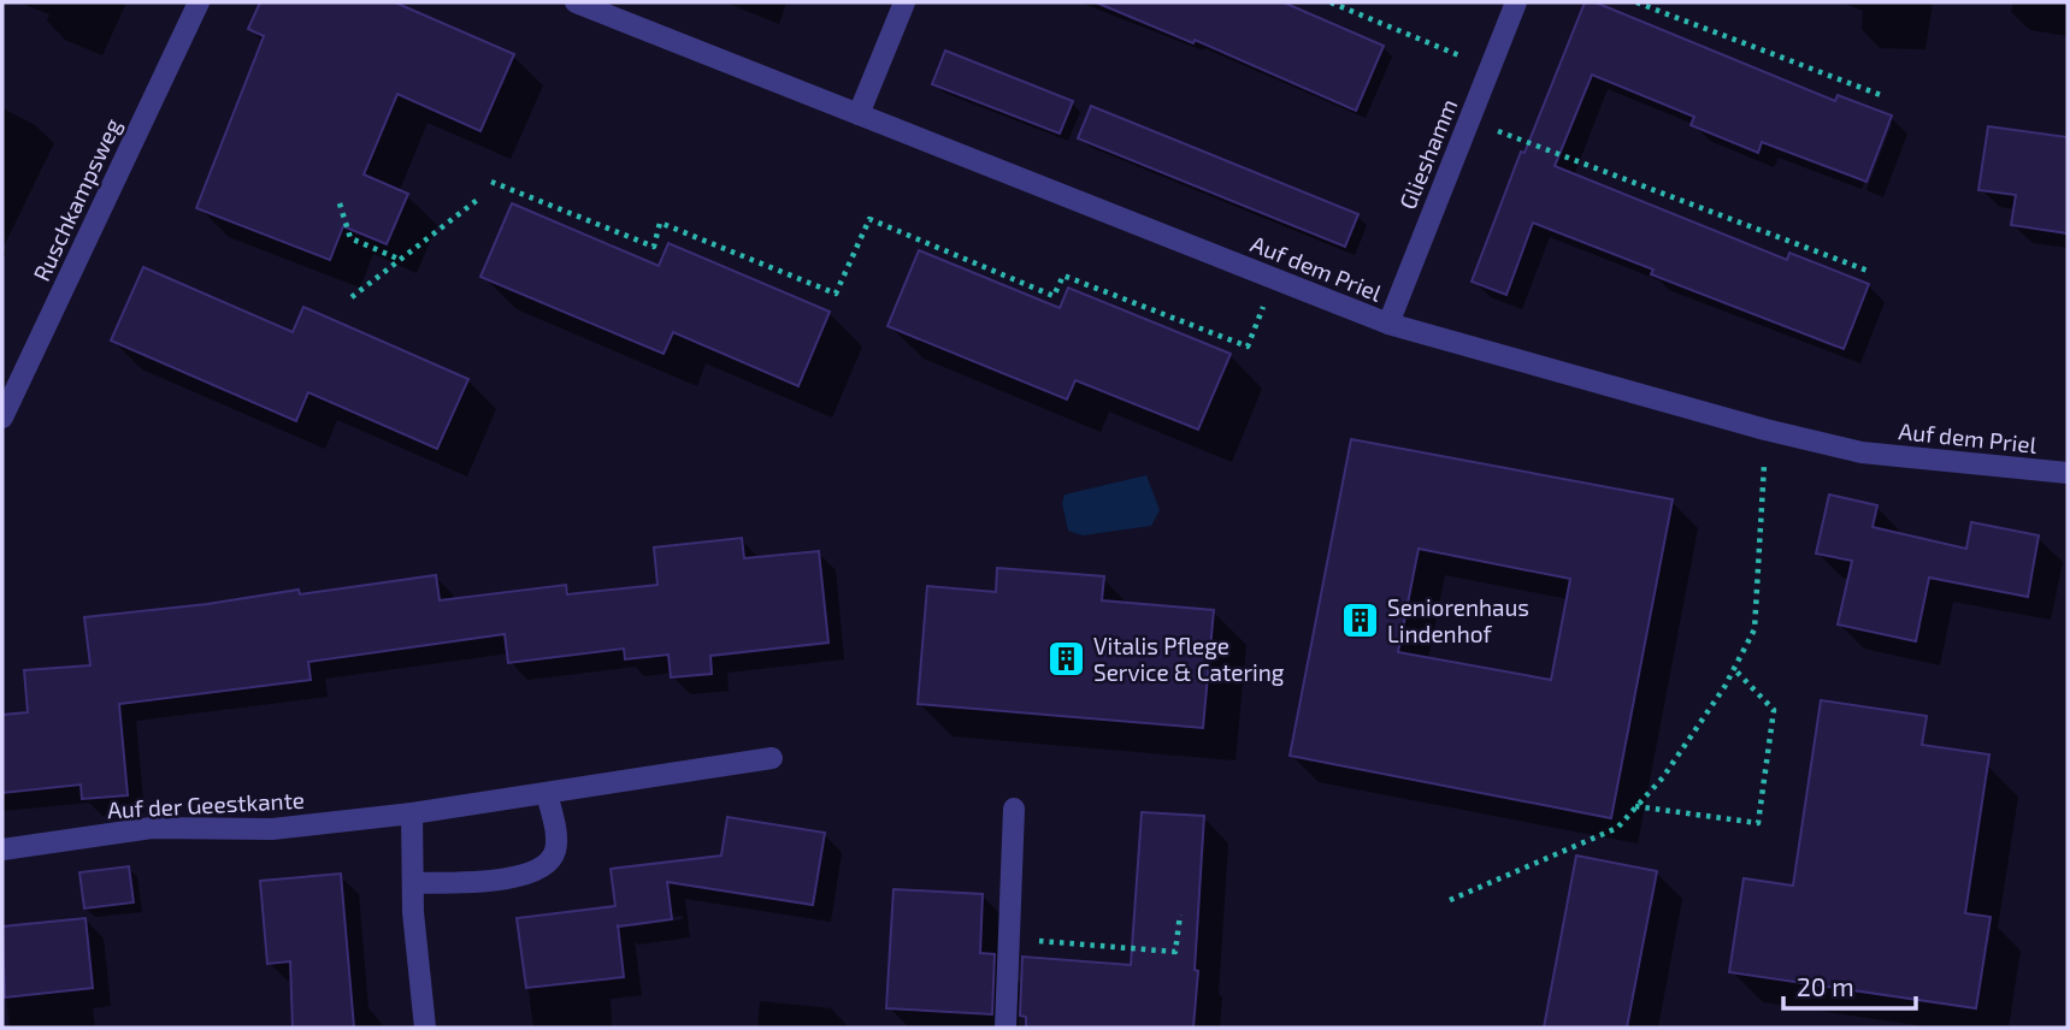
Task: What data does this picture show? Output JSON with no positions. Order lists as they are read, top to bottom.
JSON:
{
  "streets": {
    "street": [
      "Glieshamm",
      "Ruschkampsweg",
      "Auf dem Priel",
      "Auf der Geestkante"
    ]
  },
  "crossings": [
    ["Glieshamm", "Auf dem Priel"]
  ],
  "places": {
    "building": ["Seniorenhaus Lindenhof", "Vitalis Pflege Service & Catering"]
  },
  "scale_bar": "20 m"
}
